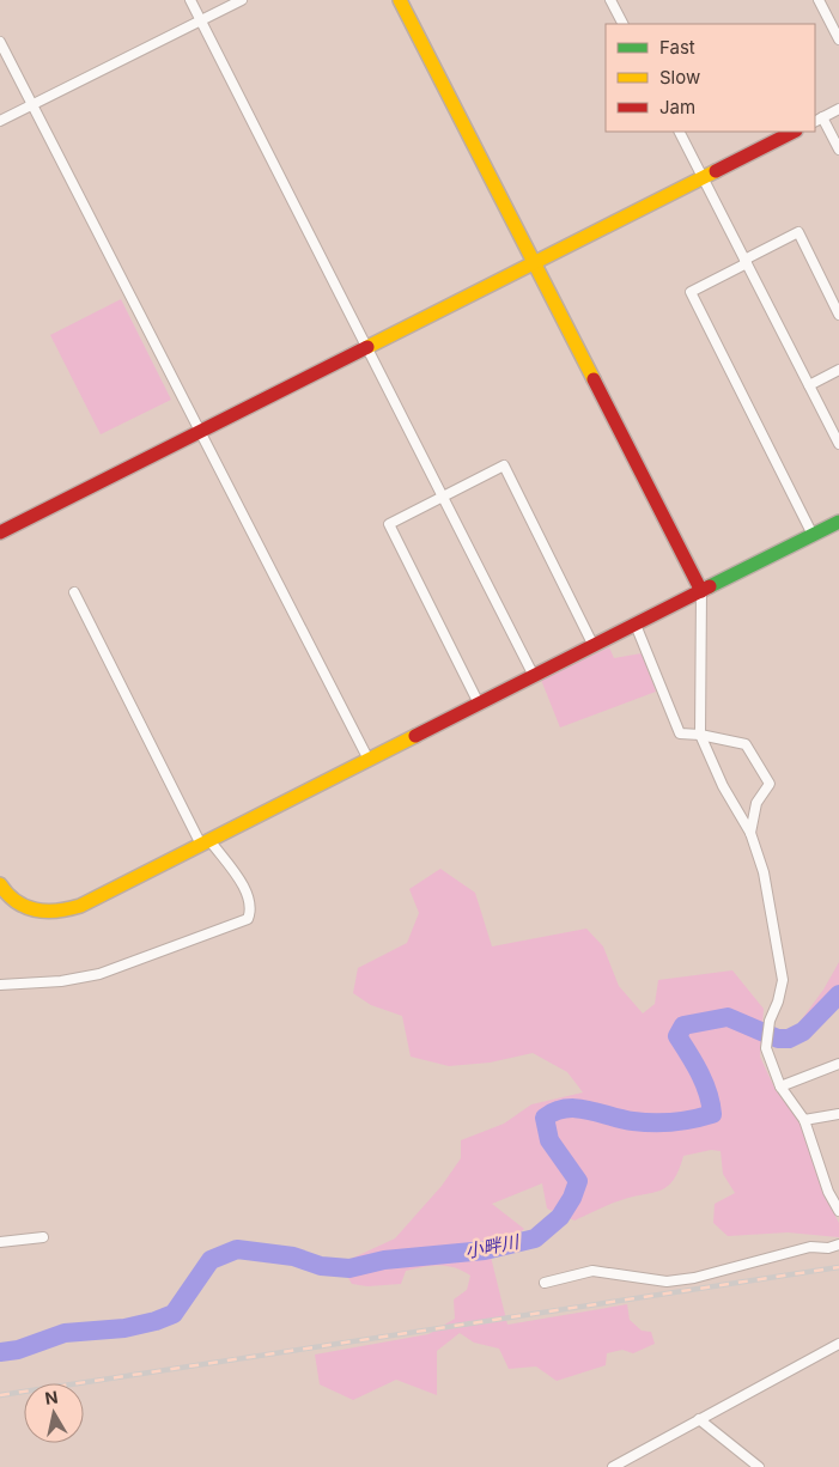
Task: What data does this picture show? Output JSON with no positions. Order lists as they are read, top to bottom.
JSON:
{
  "water": ["小畔川"],
  "legend": ["Fast", "Slow", "Jam"],
  "north": "top"
}
